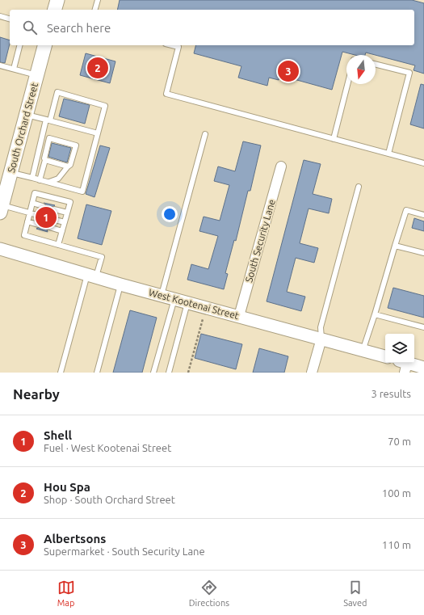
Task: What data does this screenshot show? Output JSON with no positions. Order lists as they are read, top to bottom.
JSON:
{
  "streets": {
    "main road": ["South Orchard Street"],
    "street": ["South Security Lane", "West Kootenai Street"]
  },
  "crossings": [
    ["South Security Lane", "West Kootenai Street"]
  ],
  "north": "bottom",
  "page": {
    "search": "Search here",
    "pins": ["2", "3", "1"],
    "heading": ["Nearby", "3 results"],
    "list": [
      {
        "mark": "1",
        "name": "Shell",
        "note": "Fuel · West Kootenai Street",
        "value": "70 m"
      },
      {
        "mark": "2",
        "name": "Hou Spa",
        "note": "Shop · South Orchard Street",
        "value": "100 m"
      },
      {
        "mark": "3",
        "name": "Albertsons",
        "note": "Supermarket · South Security Lane",
        "value": "110 m"
      }
    ],
    "nav": ["Map", "Directions", "Saved"]
  }
}
